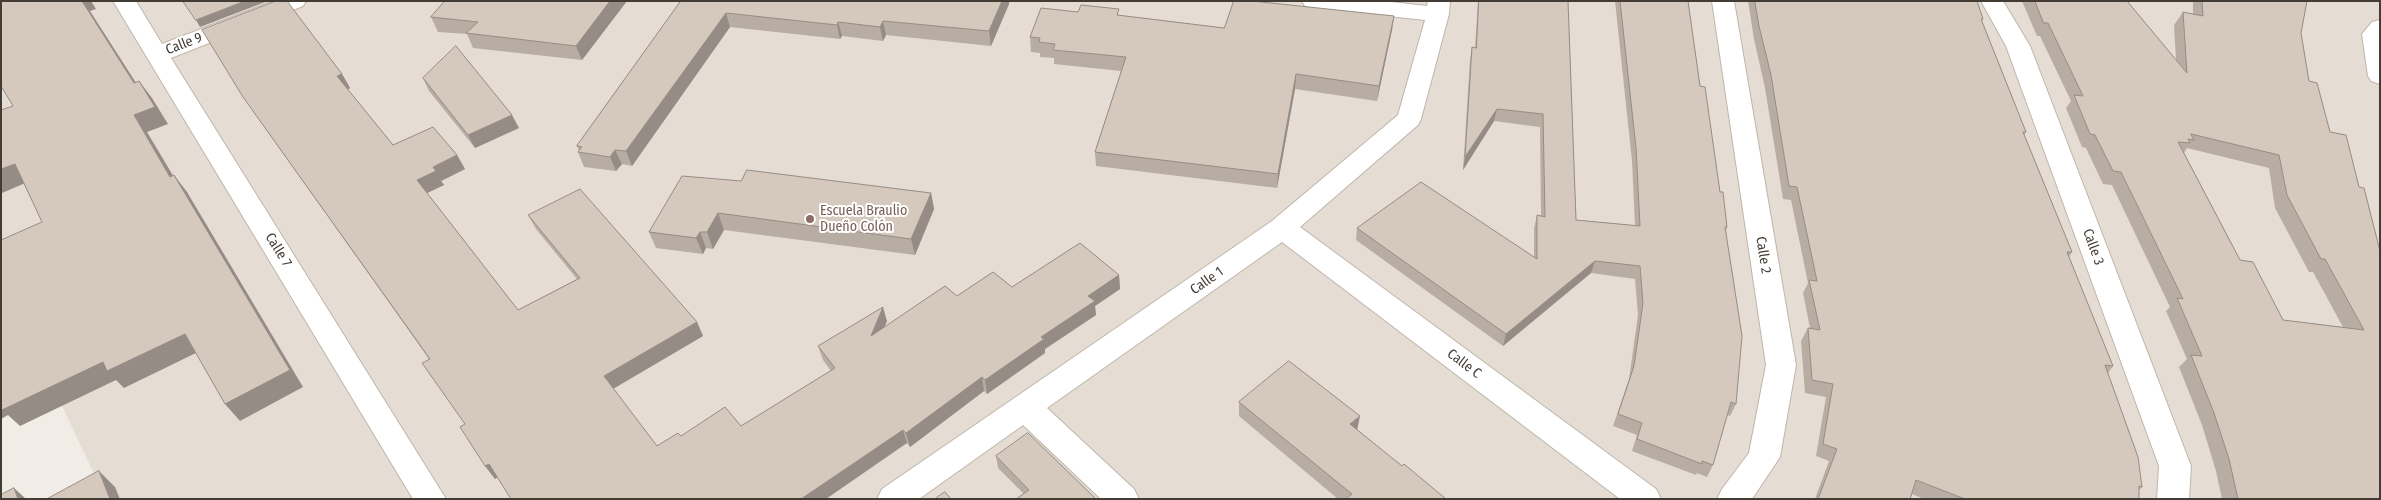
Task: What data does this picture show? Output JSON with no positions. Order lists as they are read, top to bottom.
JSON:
{
  "streets": {
    "street": [
      "Calle 9",
      "Calle 3",
      "Calle 7",
      "Calle 2",
      "Calle 1",
      "Calle C"
    ]
  },
  "crossings": [
    ["Calle 9", "Calle 7"],
    ["Calle 1", "Calle C"]
  ],
  "places": ["Escuela Braulio Dueño Colón"]
}
